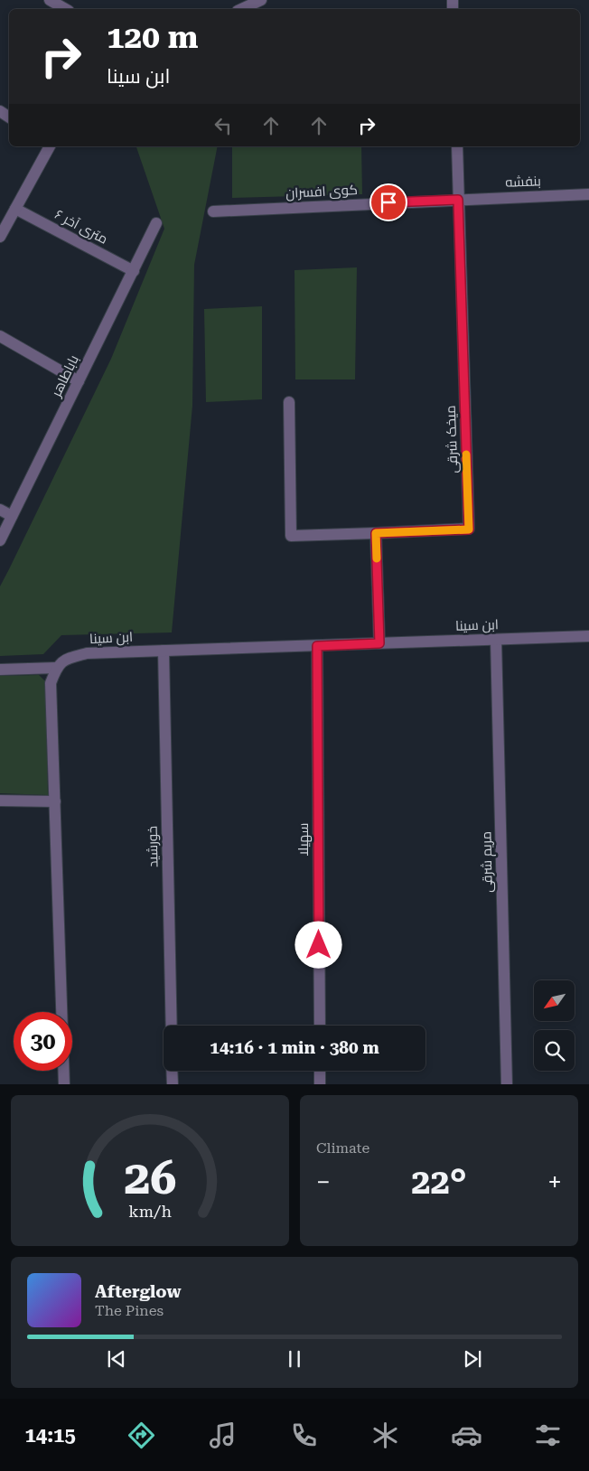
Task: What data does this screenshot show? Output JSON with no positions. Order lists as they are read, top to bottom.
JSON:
{
  "streets": {
    "street": [
      "بنفشه",
      "کوی افسران",
      "۶ متری آخر",
      "باباطاهر",
      "میخک شرقی",
      "ابن سینا",
      "سهیلا",
      "خورشید",
      "مریم شرقی"
    ]
  },
  "crossings": [
    ["بنفشه", "کوی افسران"],
    ["بنفشه", "میخک شرقی"],
    ["کوی افسران", "میخک شرقی"],
    ["۶ متری آخر", "باباطاهر"],
    ["ابن سینا", "سهیلا"],
    ["ابن سینا", "خورشید"],
    ["ابن سینا", "مریم شرقی"]
  ],
  "north": "bottom left",
  "page": {
    "turn": ["120 m", "ابن سینا"],
    "limit": "30",
    "trip": "14:16 · 1 min · 380 m",
    "tile": "Climate",
    "heat": ["−", "22°", "+"],
    "song": ["Afterglow", "The Pines"],
    "tabs": "14:15",
    "gauge": ["26", "km/h"]
  }
}
